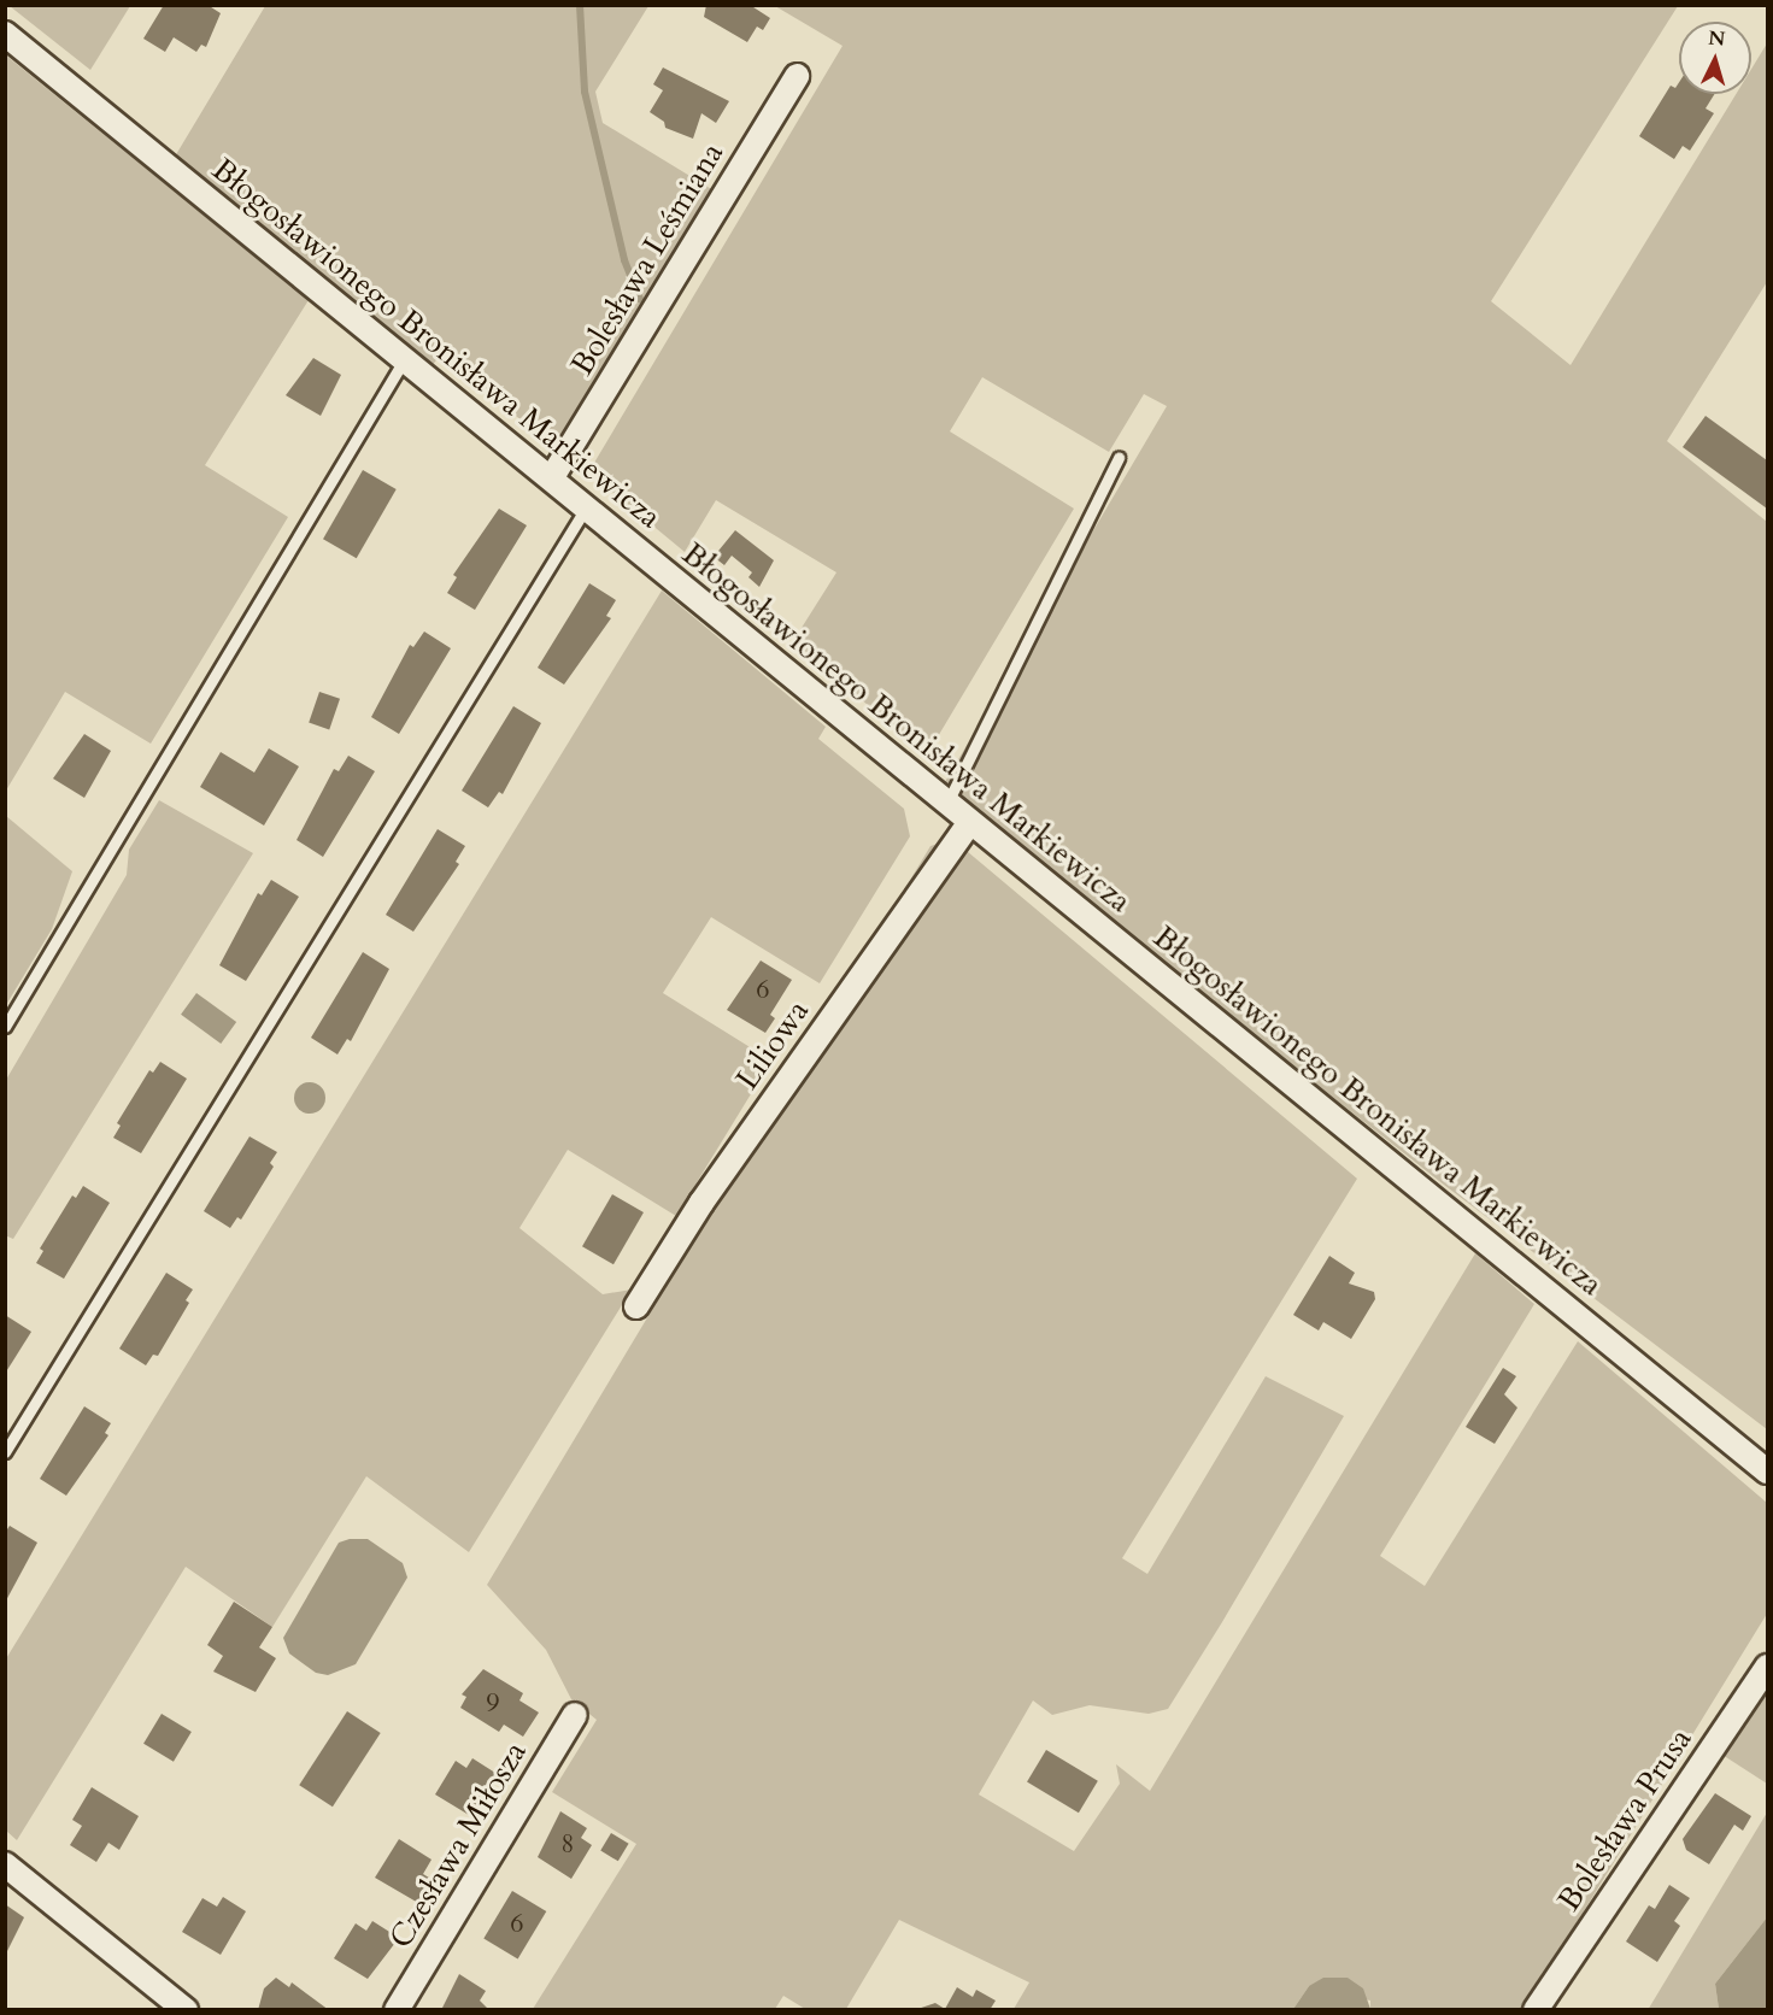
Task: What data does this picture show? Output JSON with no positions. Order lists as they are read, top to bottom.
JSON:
{
  "streets": {
    "street": [
      "Bolesława Leśmiana",
      "Błogosławionego Bronisława Markiewicza",
      "Liliowa",
      "Bolesława Prusa",
      "Czesława Miłosza"
    ]
  },
  "crossings": [
    ["Bolesława Leśmiana", "Błogosławionego Bronisława Markiewicza"],
    ["Błogosławionego Bronisława Markiewicza", "Liliowa"]
  ],
  "house_numbers": [
    "6",
    "9",
    "8",
    "6"
  ],
  "north": "top"
}
